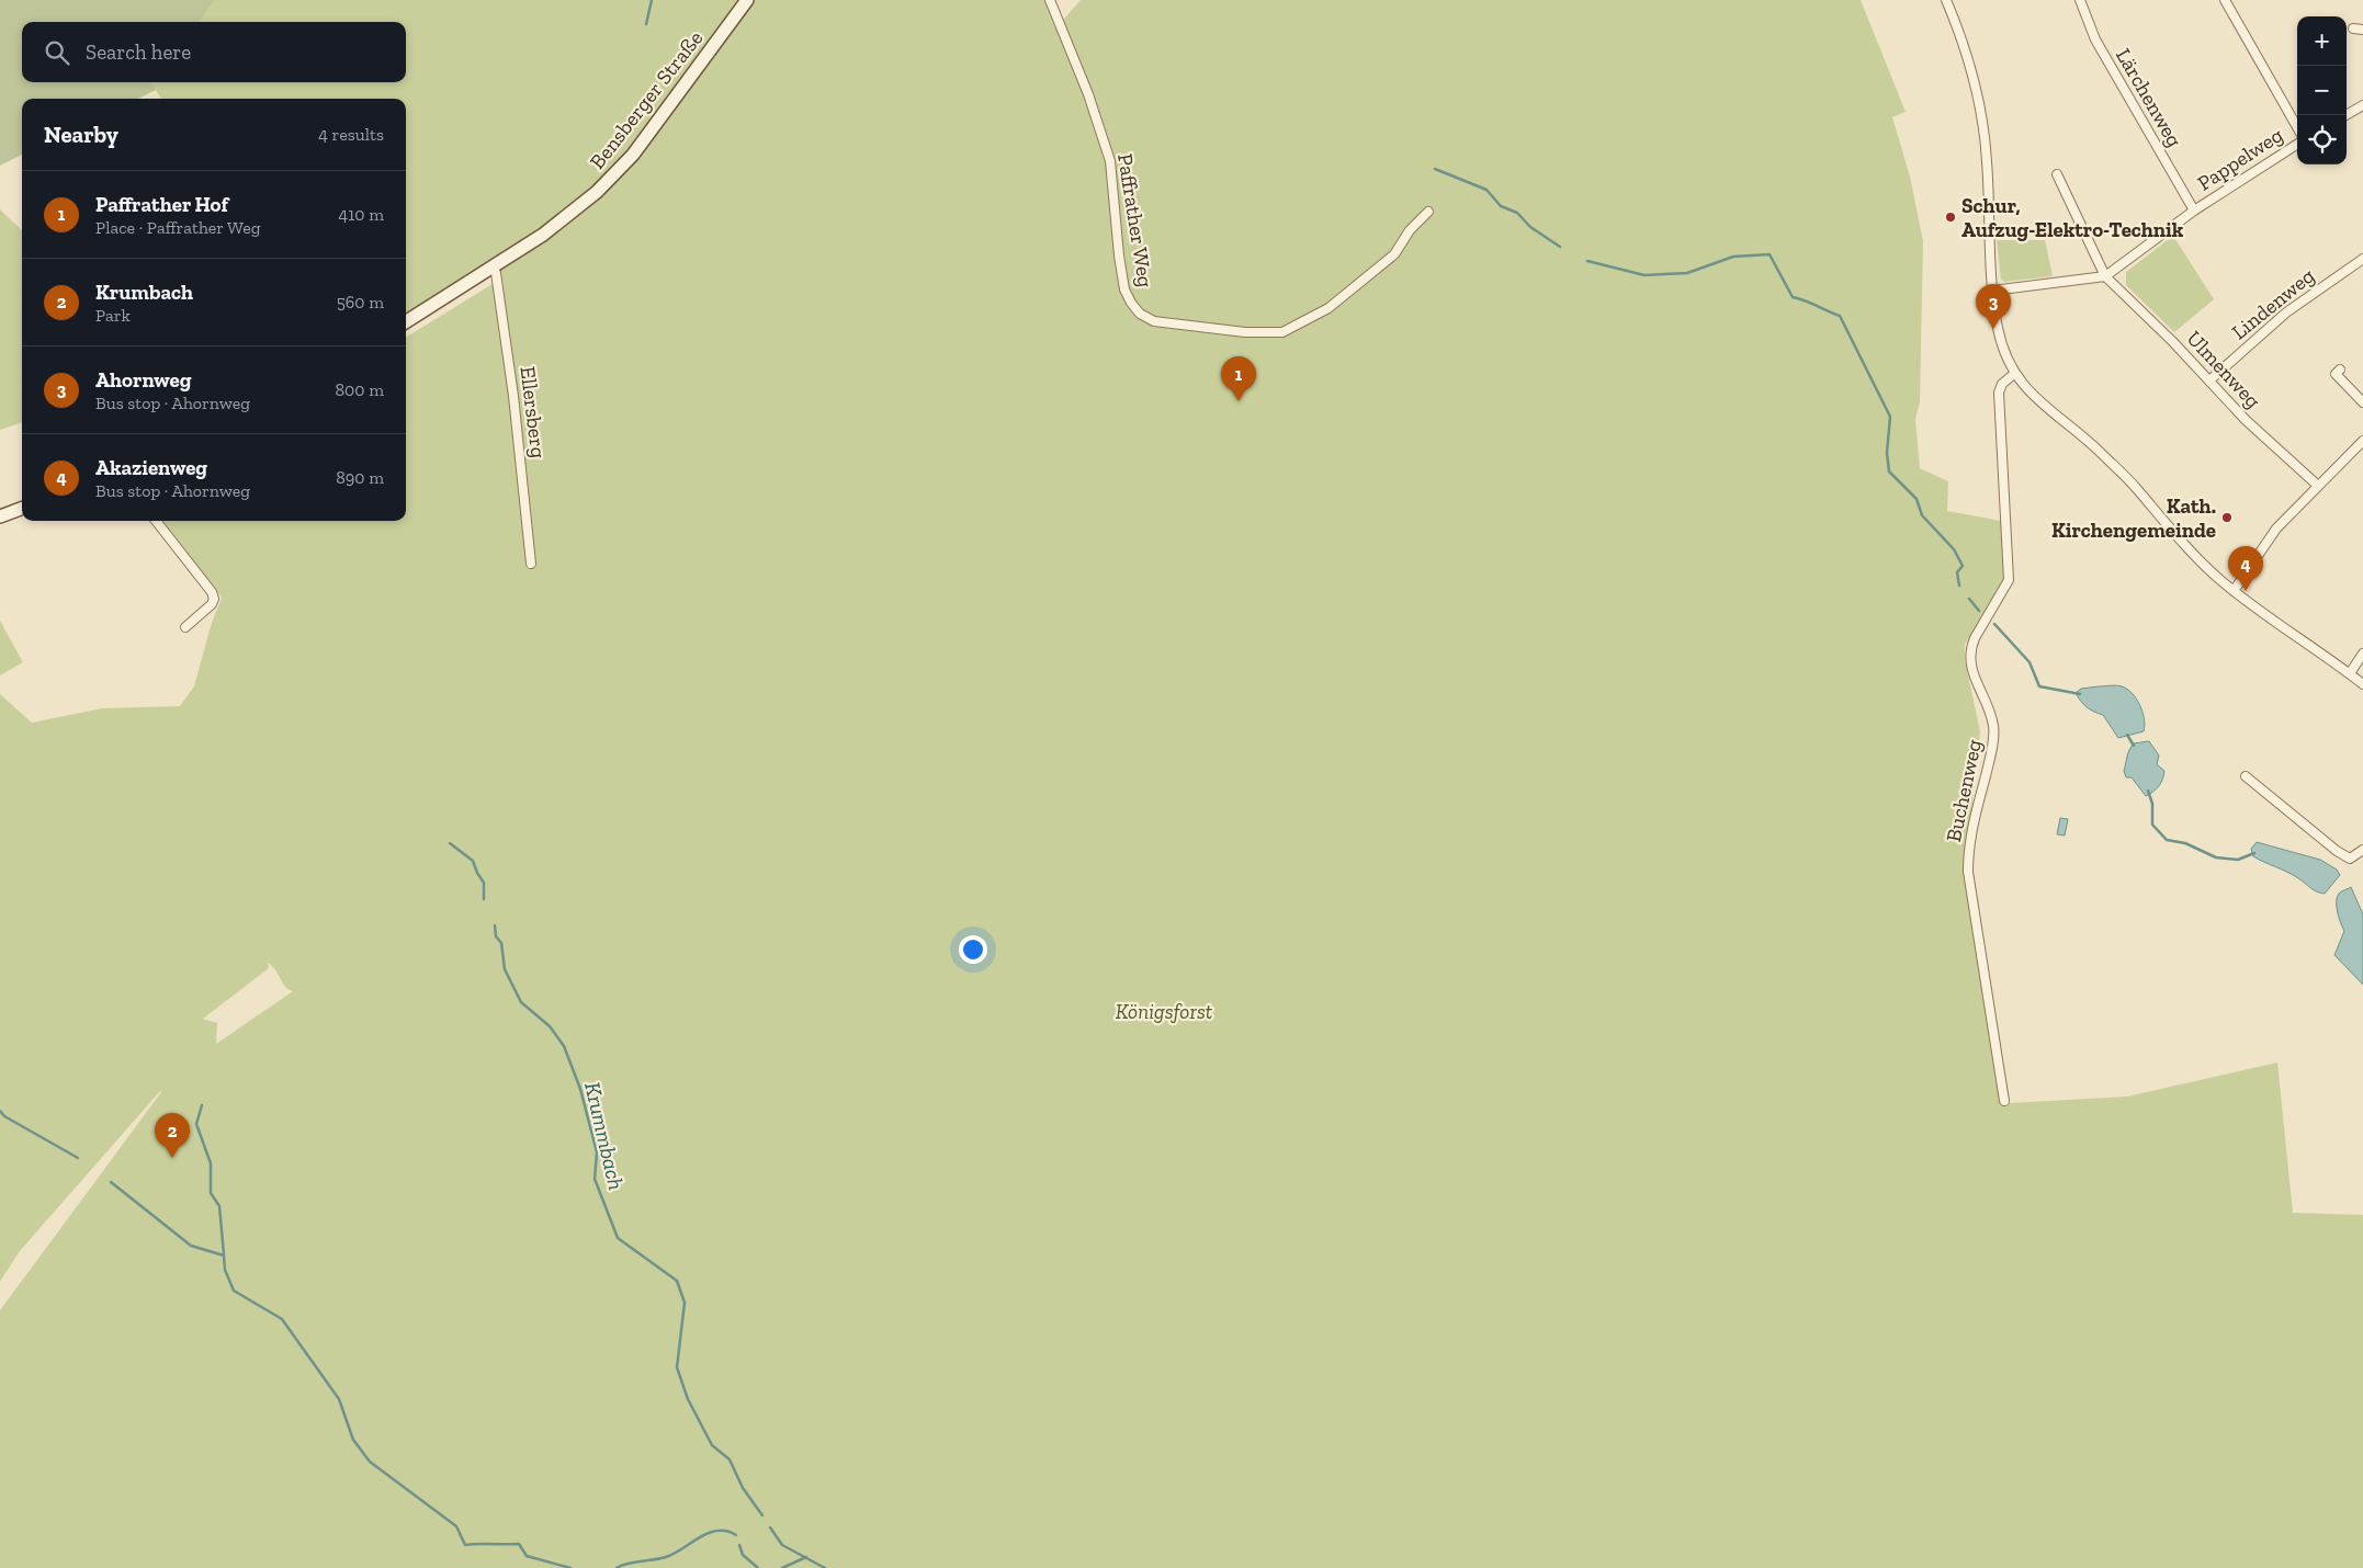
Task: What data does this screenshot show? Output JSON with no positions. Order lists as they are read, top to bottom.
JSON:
{
  "streets": {
    "main road": ["Bensberger Straße"],
    "street": [
      "Lärchenweg",
      "Pappelweg",
      "Paffrather Weg",
      "Lindenweg",
      "Ulmenweg",
      "Ellersberg",
      "Buchenweg"
    ]
  },
  "crossings": [
    ["Lärchenweg", "Pappelweg"],
    ["Bensberger Straße", "Ellersberg"],
    ["Pappelweg", "Ulmenweg"],
    ["Lindenweg", "Ulmenweg"]
  ],
  "water": ["Krummbach"],
  "parks": ["Königsforst"],
  "places": ["Schur, Aufzug-Elektro-Technik", "Kath. Kirchengemeinde"],
  "page": {
    "map_buttons": ["+", "−"],
    "search": "Search here",
    "heading": ["Nearby", "4 results"],
    "list": [
      {
        "mark": "1",
        "name": "Paffrather Hof",
        "note": "Place · Paffrather Weg",
        "value": "410 m"
      },
      {
        "mark": "2",
        "name": "Krumbach",
        "note": "Park",
        "value": "560 m"
      },
      {
        "mark": "3",
        "name": "Ahornweg",
        "note": "Bus stop · Ahornweg",
        "value": "800 m"
      },
      {
        "mark": "4",
        "name": "Akazienweg",
        "note": "Bus stop · Ahornweg",
        "value": "890 m"
      }
    ],
    "pins": [
      "3",
      "1",
      "4",
      "2"
    ]
  }
}
